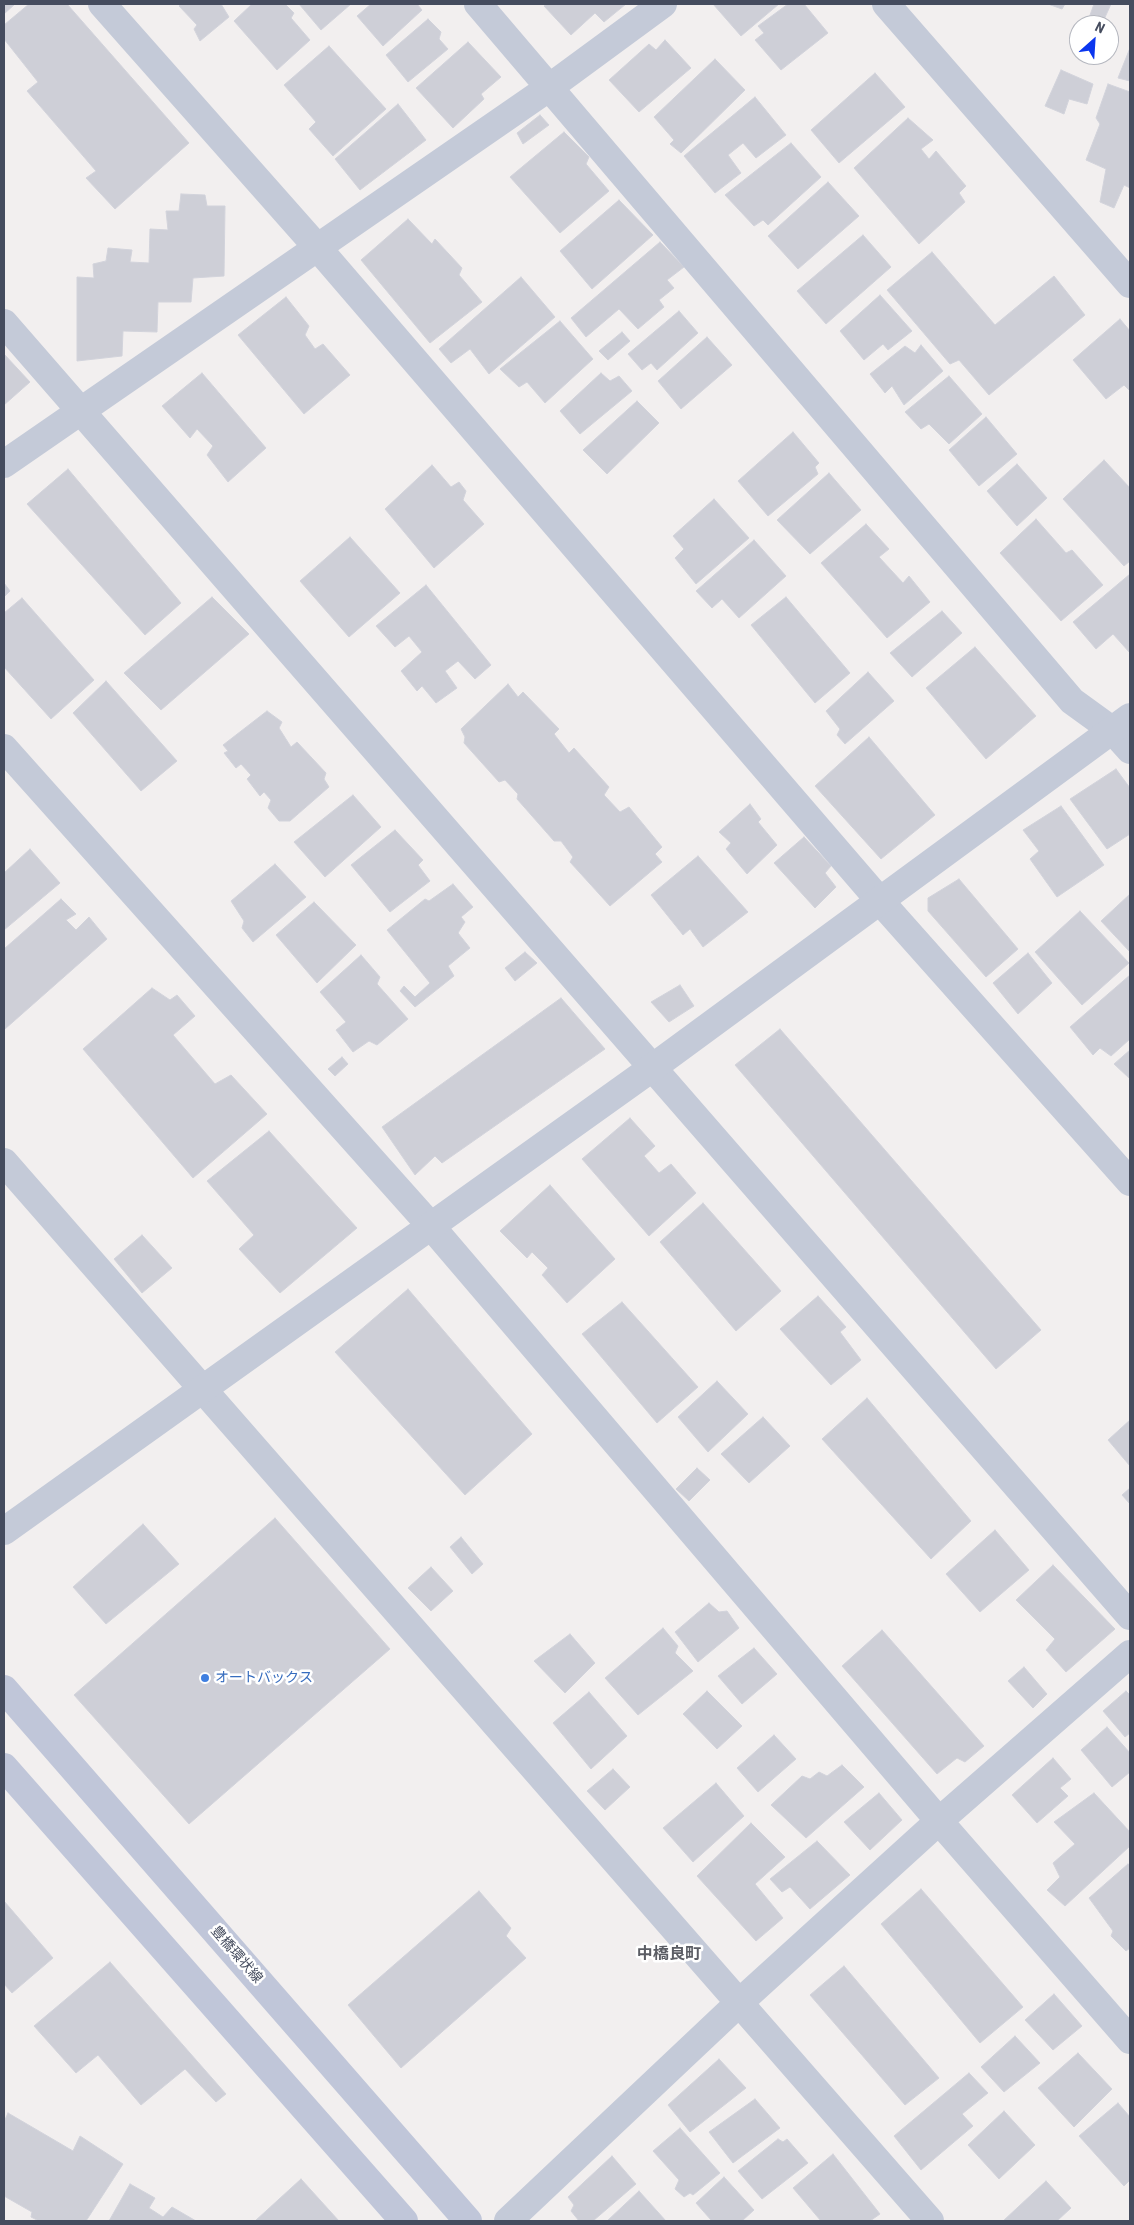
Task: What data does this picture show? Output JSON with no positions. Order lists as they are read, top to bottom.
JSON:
{
  "streets": {
    "main road": ["豊橋環状線"]
  },
  "districts": ["中橋良町"],
  "places": ["オートバックス"],
  "north": "top right"
}
